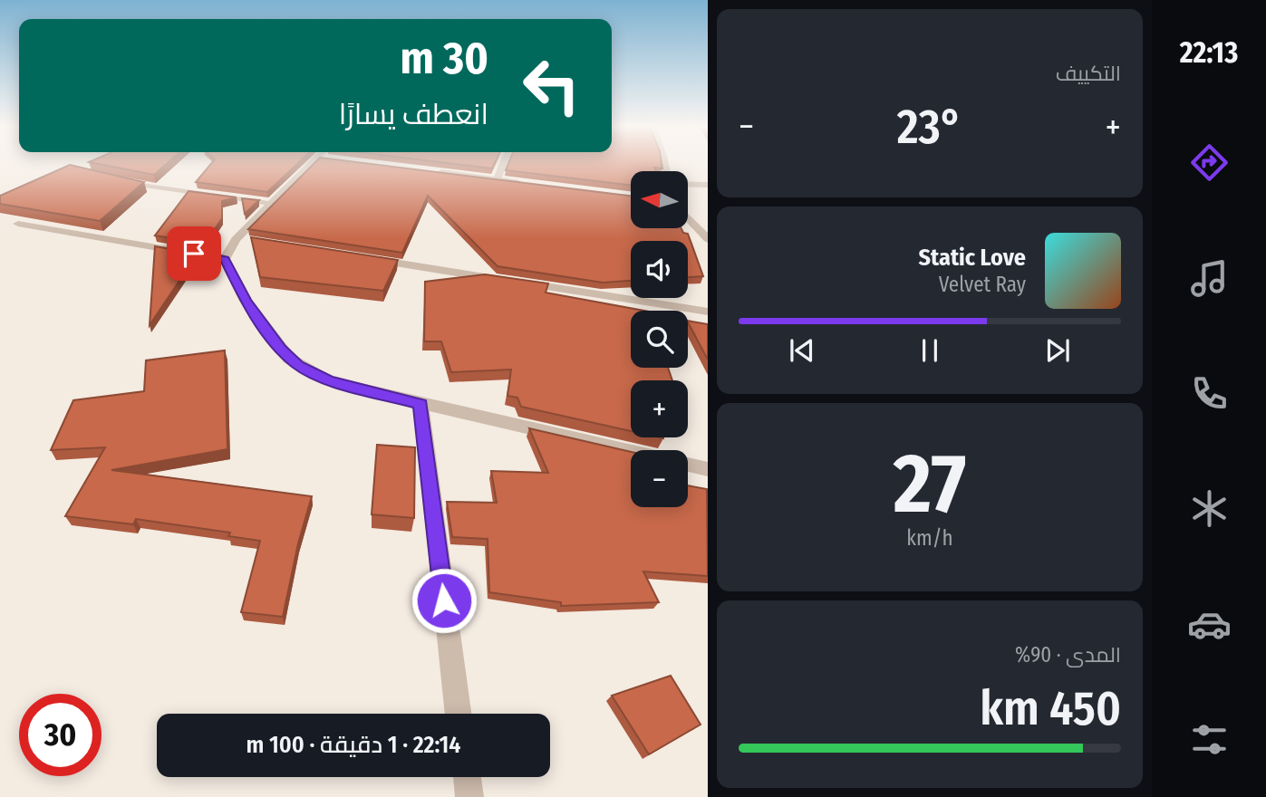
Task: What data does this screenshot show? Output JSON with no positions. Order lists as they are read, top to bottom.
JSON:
{
  "north": "left",
  "page": {
    "tabs": "22:13",
    "tile": [
      "التكييف",
      ["27", "km/h"],
      ["المدى · 90%", "450 km"]
    ],
    "turn": ["30 m", "انعطف يسارًا"],
    "heat": ["−", "23°", "+"],
    "map_buttons": ["+", "−"],
    "song": ["Static Love", "Velvet Ray"],
    "limit": "30",
    "trip": "22:14 · 1 دقيقة · 100 m"
  }
}
